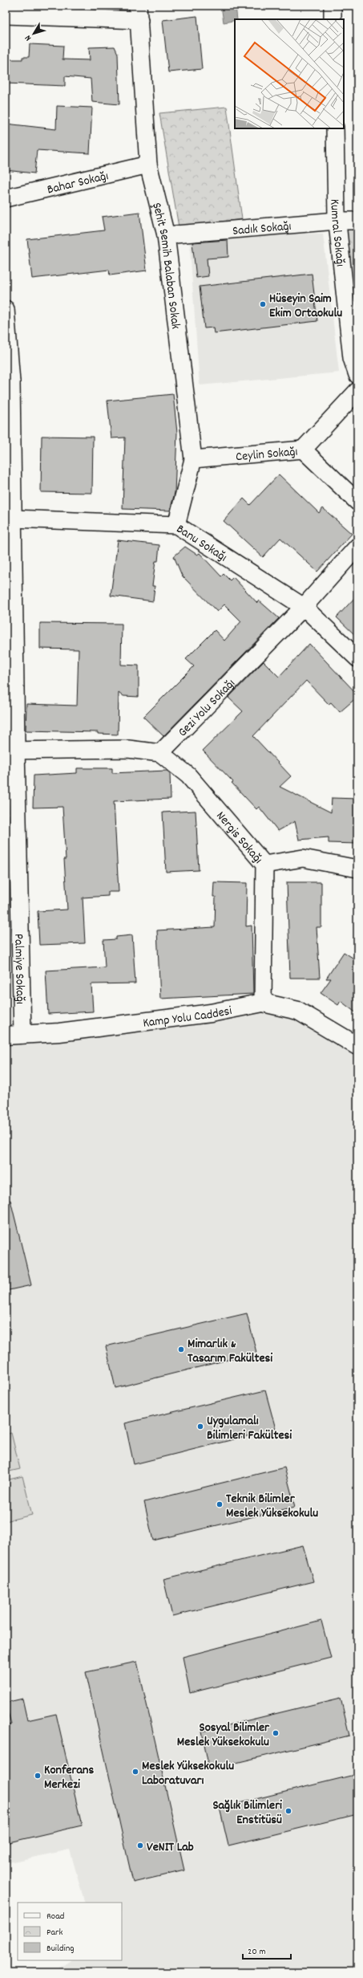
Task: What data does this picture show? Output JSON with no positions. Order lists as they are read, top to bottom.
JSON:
{
  "streets": {
    "street": [
      "Bahar Sokağı",
      "Sadık Sokağı",
      "Kumral Sokağı",
      "Şehit Semih Balaban Sokak",
      "Ceylin Sokağı",
      "Banu Sokağı",
      "Gezi Yolu Sokağı",
      "Nergis Sokağı",
      "Palmiye Sokağı",
      "Kamp Yolu Caddesi"
    ]
  },
  "crossings": [
    ["Bahar Sokağı", "Şehit Semih Balaban Sokak"],
    ["Sadık Sokağı", "Kumral Sokağı"],
    ["Sadık Sokağı", "Şehit Semih Balaban Sokak"],
    ["Şehit Semih Balaban Sokak", "Ceylin Sokağı"],
    ["Şehit Semih Balaban Sokak", "Banu Sokağı"],
    ["Banu Sokağı", "Gezi Yolu Sokağı"],
    ["Banu Sokağı", "Palmiye Sokağı"],
    ["Gezi Yolu Sokağı", "Nergis Sokağı"],
    ["Nergis Sokağı", "Kamp Yolu Caddesi"],
    ["Palmiye Sokağı", "Kamp Yolu Caddesi"]
  ],
  "places": [
    "Hüseyin Saim Ekim Ortaokulu",
    "Mimarlık & Tasarım Fakültesi",
    "Uygulamalı Bilimleri Fakültesi",
    "Teknik Bilimler Meslek Yüksekokulu",
    "Sosyal Bilimler Meslek Yüksekokulu",
    "Meslek Yüksekokulu Laboratuvarı",
    "Konferans Merkezi",
    "Sağlık Bilimleri Enstitüsü",
    "VeNIT Lab"
  ],
  "legend": ["Road", "Park", "Building"],
  "scale_bar": "20 m",
  "north": "bottom left"
}
